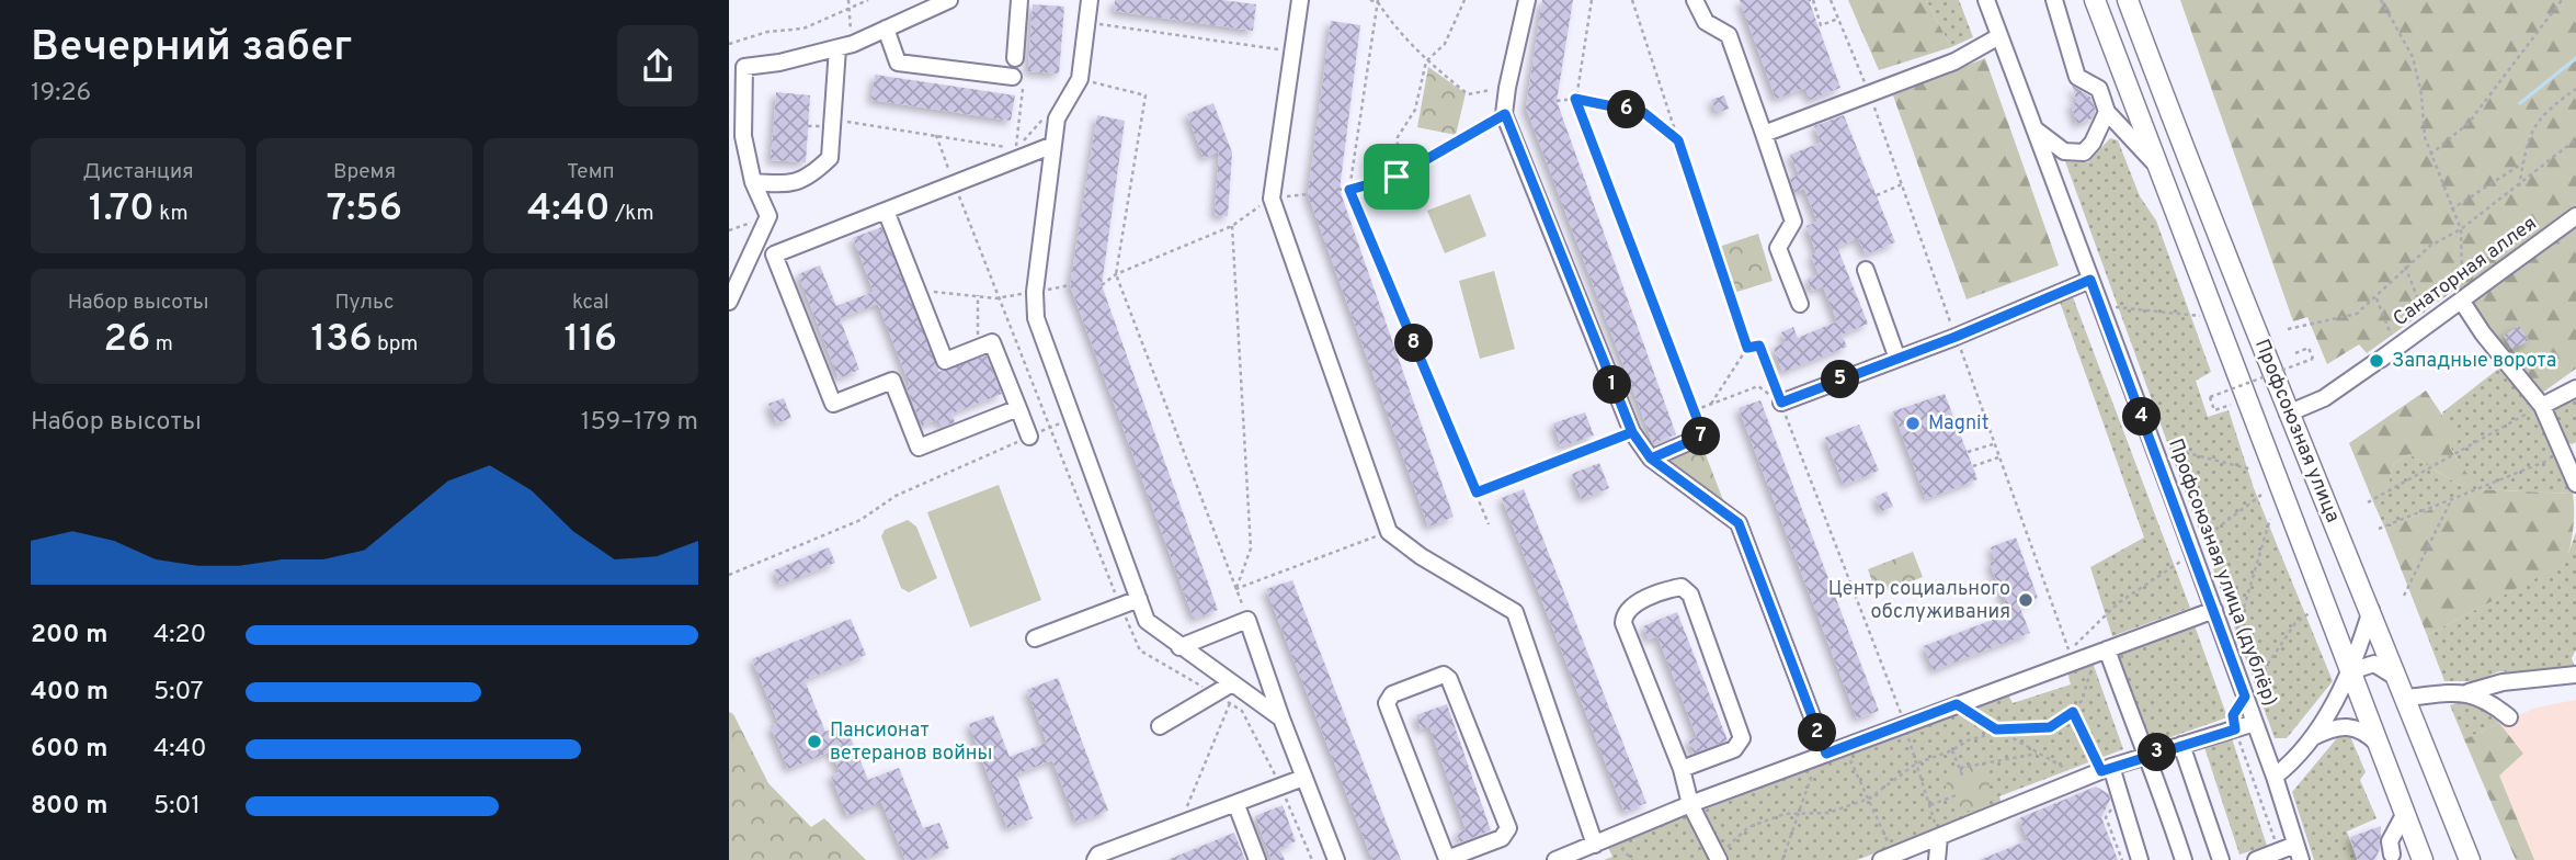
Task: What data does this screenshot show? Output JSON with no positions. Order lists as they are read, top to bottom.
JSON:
{
  "streets": {
    "main road": ["Профсоюзная улица"],
    "street": ["Санаторная аллея", "Профсоюзная улица (дублёр)"]
  },
  "crossings": [
    ["Санаторная аллея", "Профсоюзная улица"]
  ],
  "places": [
    "Западные ворота",
    "Magnit",
    "Центр социального обслуживания",
    "Пансионат ветеранов войны"
  ],
  "page": {
    "heading": ["Вечерний забег", "19:26"],
    "pins": [
      "6",
      "8",
      "5",
      "1",
      "4",
      "7",
      "2",
      "3"
    ],
    "stats": [
      ["Дистанция", "1.70 km"],
      ["Время", "7:56"],
      ["Темп", "4:40 /km"],
      ["Набор высоты", "26 m"],
      ["Пульс", "136 bpm"],
      ["kcal", "116"]
    ],
    "chart": ["Набор высоты", "159–179 m"],
    "list": [
      {
        "name": "200 m",
        "note": "4:20"
      },
      {
        "name": "400 m",
        "note": "5:07"
      },
      {
        "name": "600 m",
        "note": "4:40"
      },
      {
        "name": "800 m",
        "note": "5:01"
      }
    ]
  }
}
